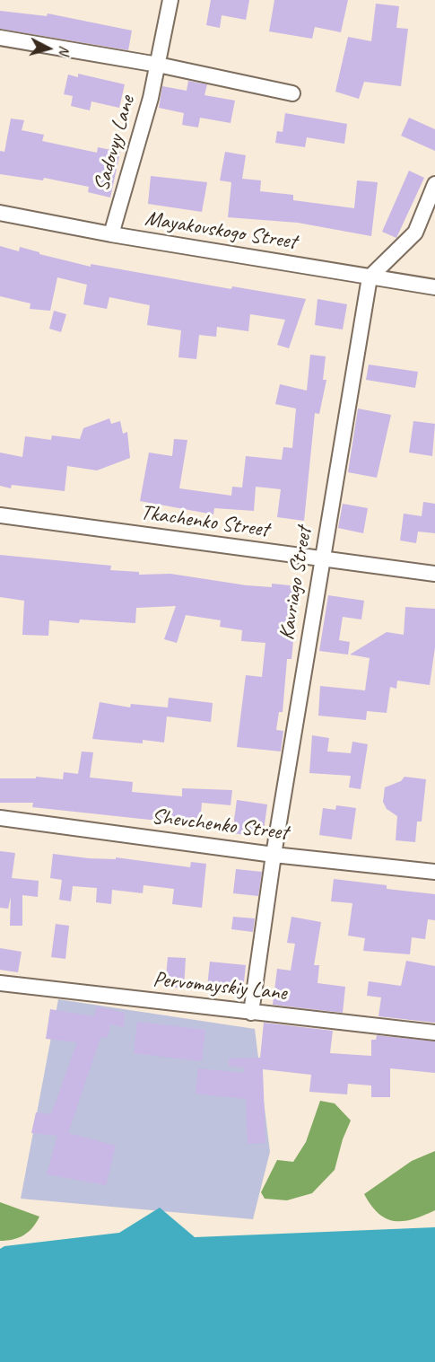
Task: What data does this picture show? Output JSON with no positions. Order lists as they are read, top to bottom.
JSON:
{
  "streets": {
    "street": [
      "Sadovyy Lane",
      "Mayakovskogo Street",
      "Tkachenko Street",
      "Kavriago Street",
      "Shevchenko Street",
      "Pervomayskiy Lane"
    ]
  },
  "crossings": [
    ["Sadovyy Lane", "Mayakovskogo Street"],
    ["Mayakovskogo Street", "Kavriago Street"],
    ["Tkachenko Street", "Kavriago Street"],
    ["Kavriago Street", "Shevchenko Street"],
    ["Kavriago Street", "Pervomayskiy Lane"]
  ],
  "north": "right"
}
